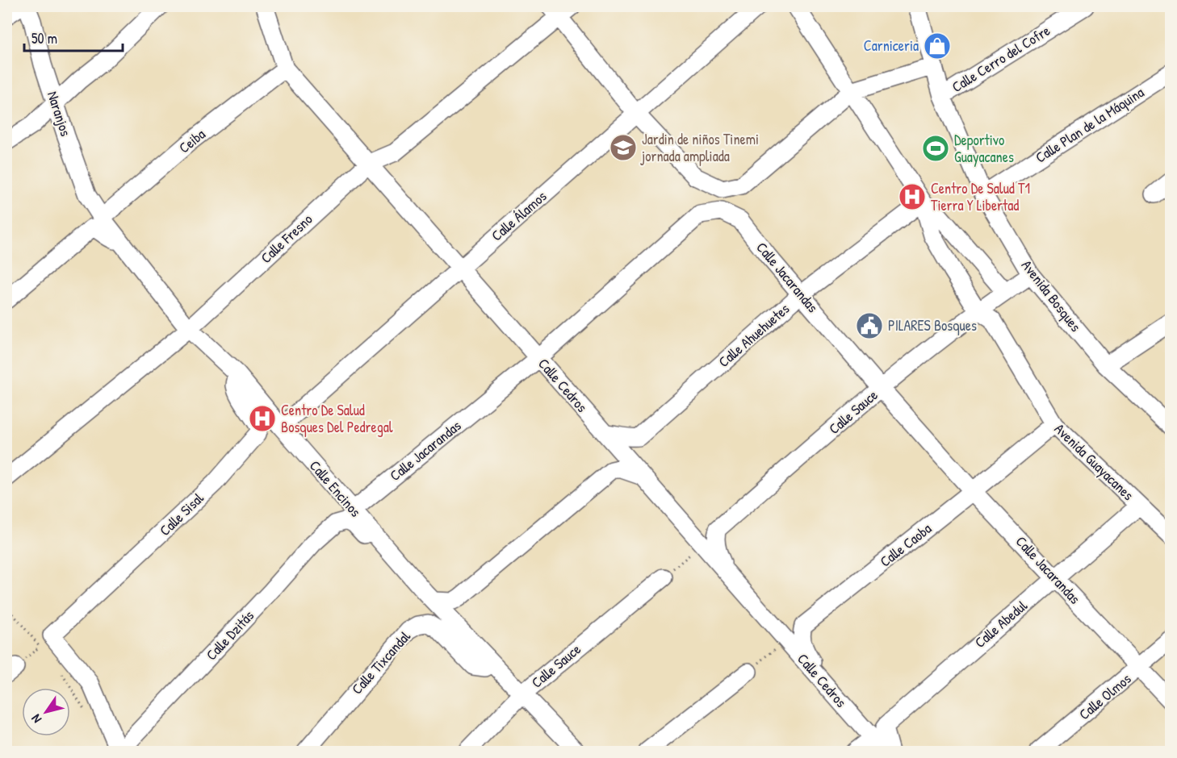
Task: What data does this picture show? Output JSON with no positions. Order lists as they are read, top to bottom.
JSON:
{
  "streets": {
    "street": [
      "Calle Cerro del Cofre",
      "Naranjos",
      "Calle Plan de la Máquina",
      "Ceiba",
      "Calle Álamos",
      "Calle Fresno",
      "Calle Jacarandas",
      "Avenida Bosques",
      "Calle Ahuehuetes",
      "Calle Cedros",
      "Calle Sauce",
      "Avenida Guayacanes",
      "Calle Encinos",
      "Calle Sisal",
      "Calle Caoba",
      "Calle Abedul",
      "Calle Dzitás",
      "Calle Tixcandal",
      "Calle Olmos"
    ]
  },
  "crossings": [
    ["Calle Cerro del Cofre", "Avenida Bosques"],
    ["Naranjos", "Ceiba"],
    ["Naranjos", "Calle Encinos"],
    ["Calle Plan de la Máquina", "Avenida Bosques"],
    ["Ceiba", "Calle Cedros"],
    ["Ceiba", "Calle Encinos"],
    ["Calle Álamos", "Calle Cedros"],
    ["Calle Álamos", "Calle Encinos"],
    ["Calle Fresno", "Calle Cedros"],
    ["Calle Fresno", "Calle Encinos"],
    ["Calle Jacarandas", "Calle Ahuehuetes"],
    ["Calle Jacarandas", "Calle Cedros"],
    ["Calle Jacarandas", "Calle Sauce"],
    ["Calle Jacarandas", "Calle Encinos"],
    ["Calle Jacarandas", "Calle Caoba"],
    ["Calle Jacarandas", "Calle Abedul"],
    ["Calle Jacarandas", "Calle Dzitás"],
    ["Calle Jacarandas", "Calle Olmos"],
    ["Avenida Bosques", "Calle Sauce"],
    ["Calle Ahuehuetes", "Calle Cedros"],
    ["Calle Ahuehuetes", "Avenida Guayacanes"],
    ["Calle Cedros", "Calle Sauce"],
    ["Calle Cedros", "Calle Caoba"],
    ["Calle Sauce", "Avenida Guayacanes"],
    ["Calle Sauce", "Calle Encinos"],
    ["Avenida Guayacanes", "Calle Caoba"],
    ["Avenida Guayacanes", "Calle Abedul"],
    ["Calle Encinos", "Calle Sisal"],
    ["Calle Encinos", "Calle Dzitás"],
    ["Calle Encinos", "Calle Tixcandal"]
  ],
  "places": {
    "shop": ["Carniceria"],
    "school or university": ["Jardin de niños Tinemi jornada ampliada"],
    "sports": ["Deportivo Guayacanes"],
    "hospital": ["Centro De Salud T1 Tierra Y Libertad", "Centro De Salud Bosques Del Pedregal"],
    "public building": ["PILARES Bosques"]
  },
  "scale_bar": "50 m",
  "north": "bottom left"
}
